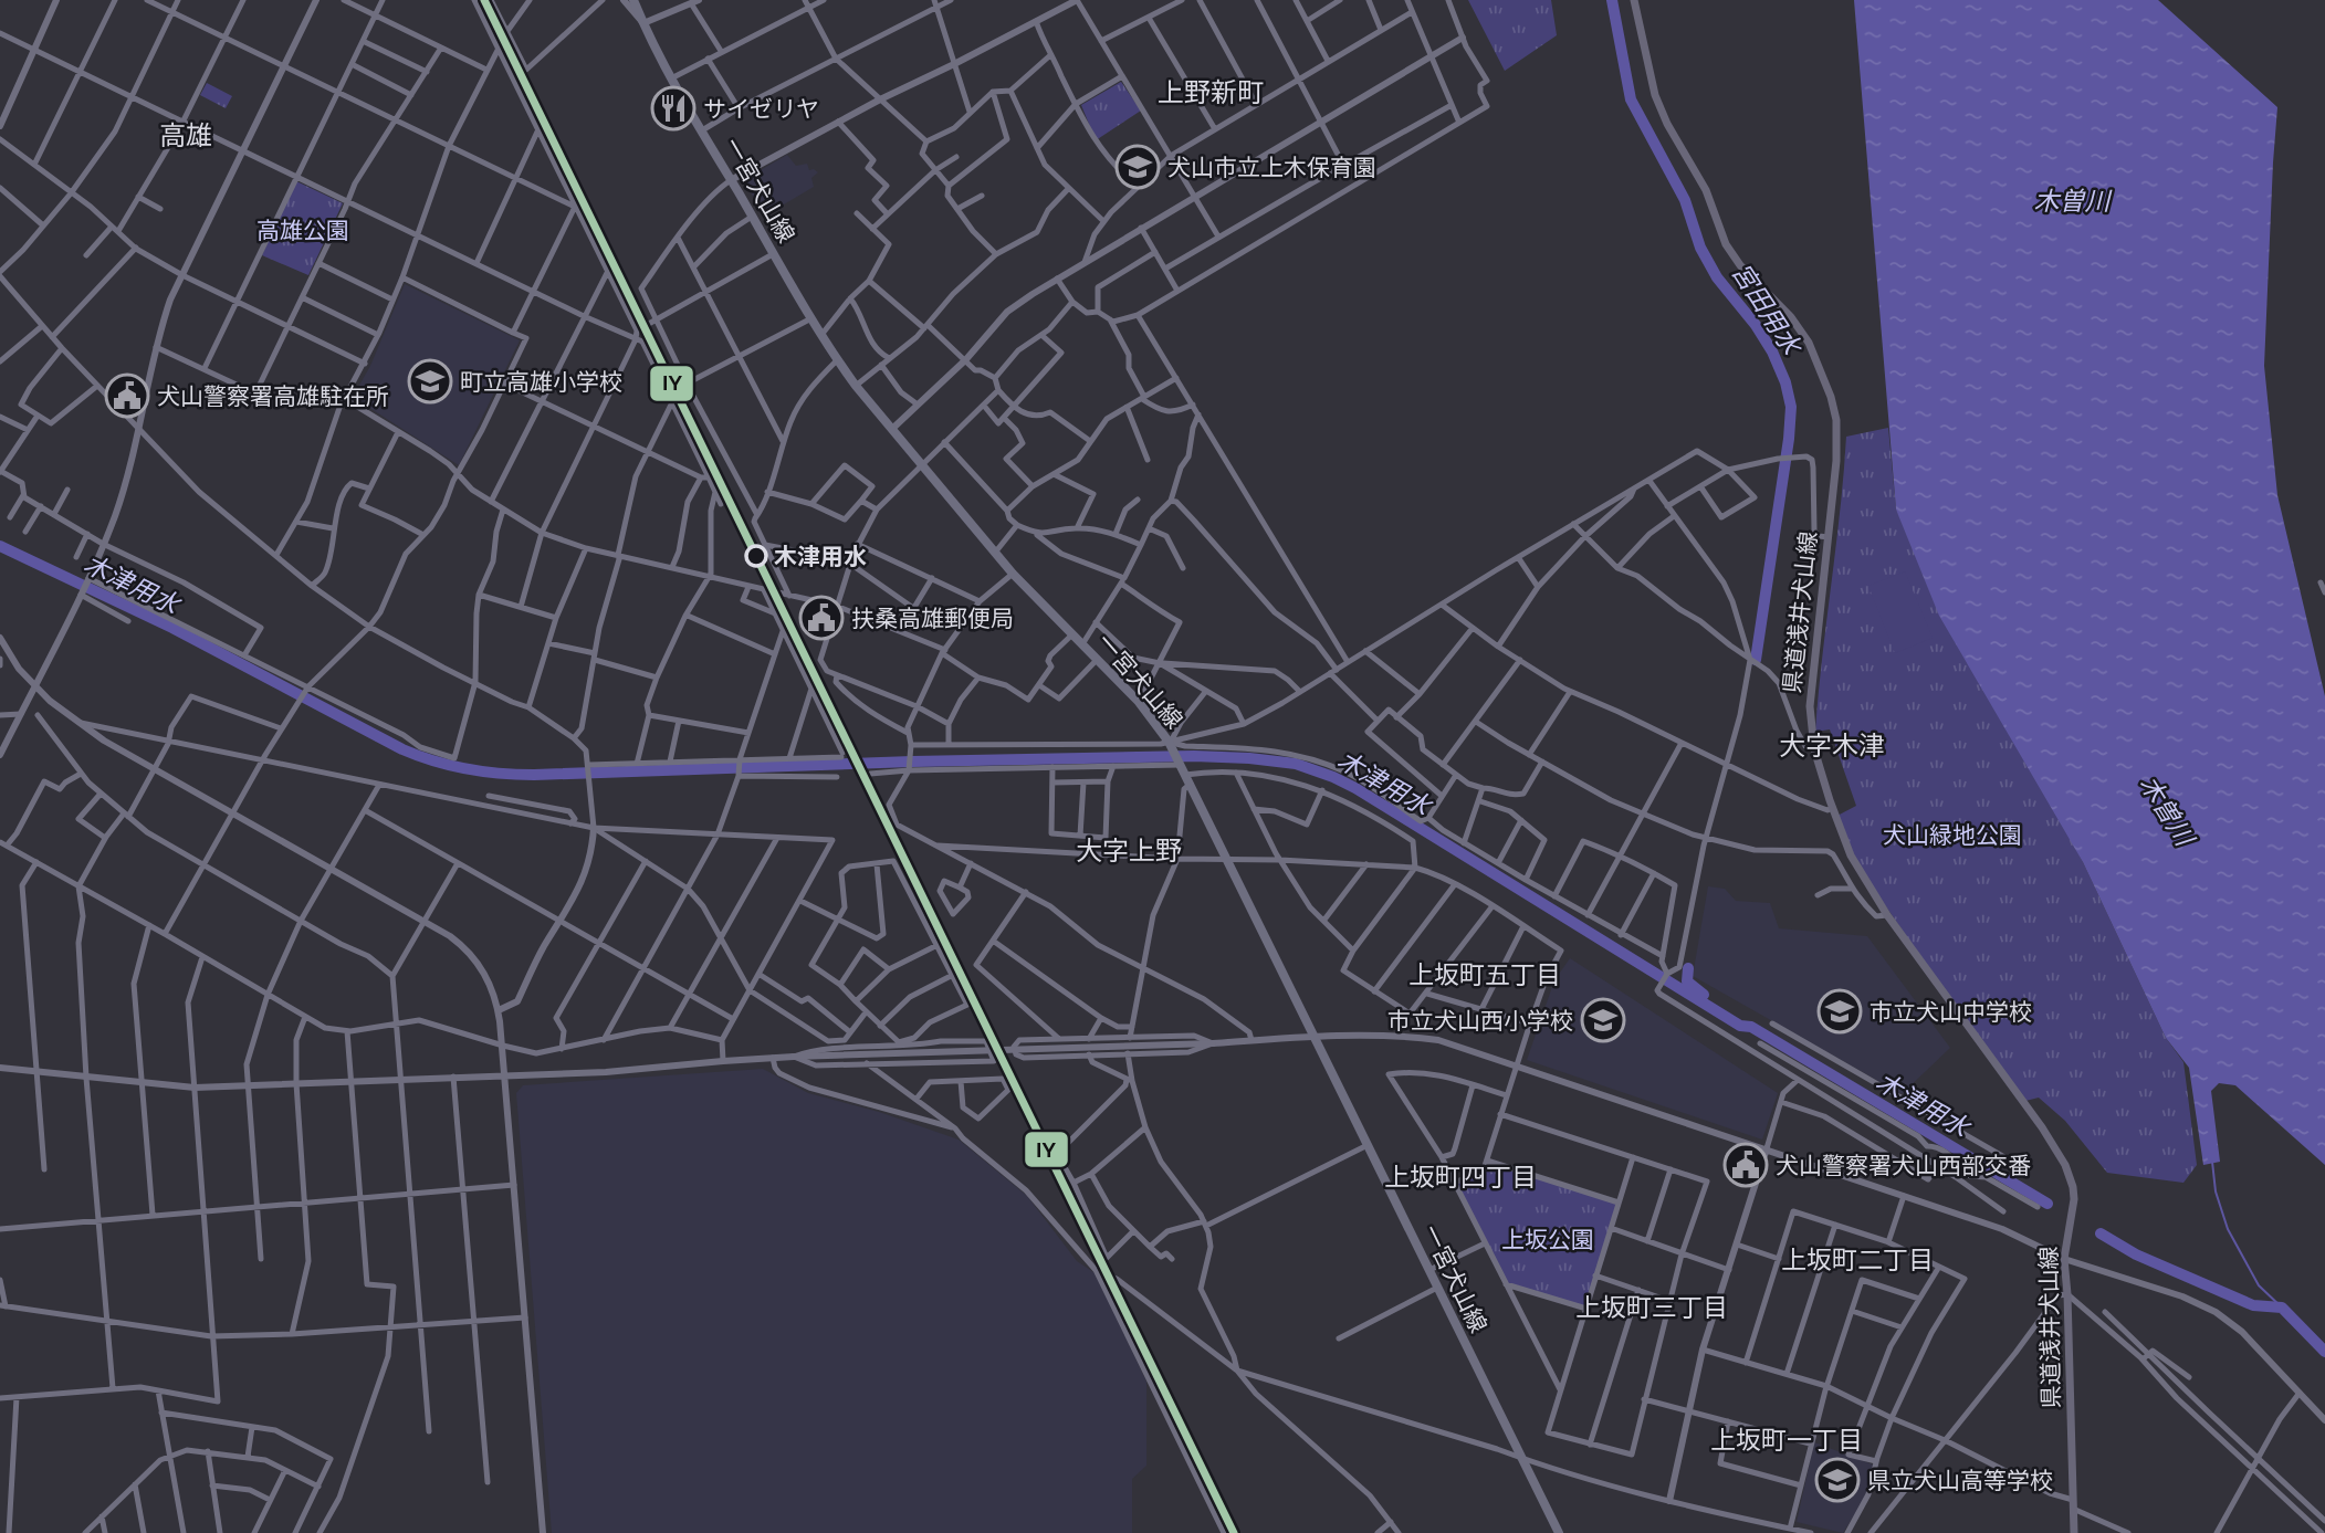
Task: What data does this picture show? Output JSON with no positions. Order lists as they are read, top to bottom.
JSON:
{
  "streets": {
    "main road": ["一宮犬山線", "県道浅井犬山線"]
  },
  "districts": [
    "上野新町",
    "高雄",
    "大字木津",
    "大字上野",
    "上坂町五丁目",
    "上坂町四丁目",
    "上坂町二丁目",
    "上坂町三丁目",
    "上坂町一丁目"
  ],
  "water": ["木曽川", "宮田用水", "木津用水"],
  "parks": ["高雄公園", "犬山緑地公園", "上坂公園"],
  "places": {
    "restaurant": ["サイゼリヤ"],
    "school or university": [
      "犬山市立上木保育園",
      "町立高雄小学校",
      "市立犬山中学校",
      "市立犬山西小学校",
      "県立犬山高等学校"
    ],
    "public building": ["犬山警察署高雄駐在所", "扶桑高雄郵便局", "犬山警察署犬山西部交番"],
    "other": ["木津用水"]
  },
  "lines": ["transit line IY"]
}
